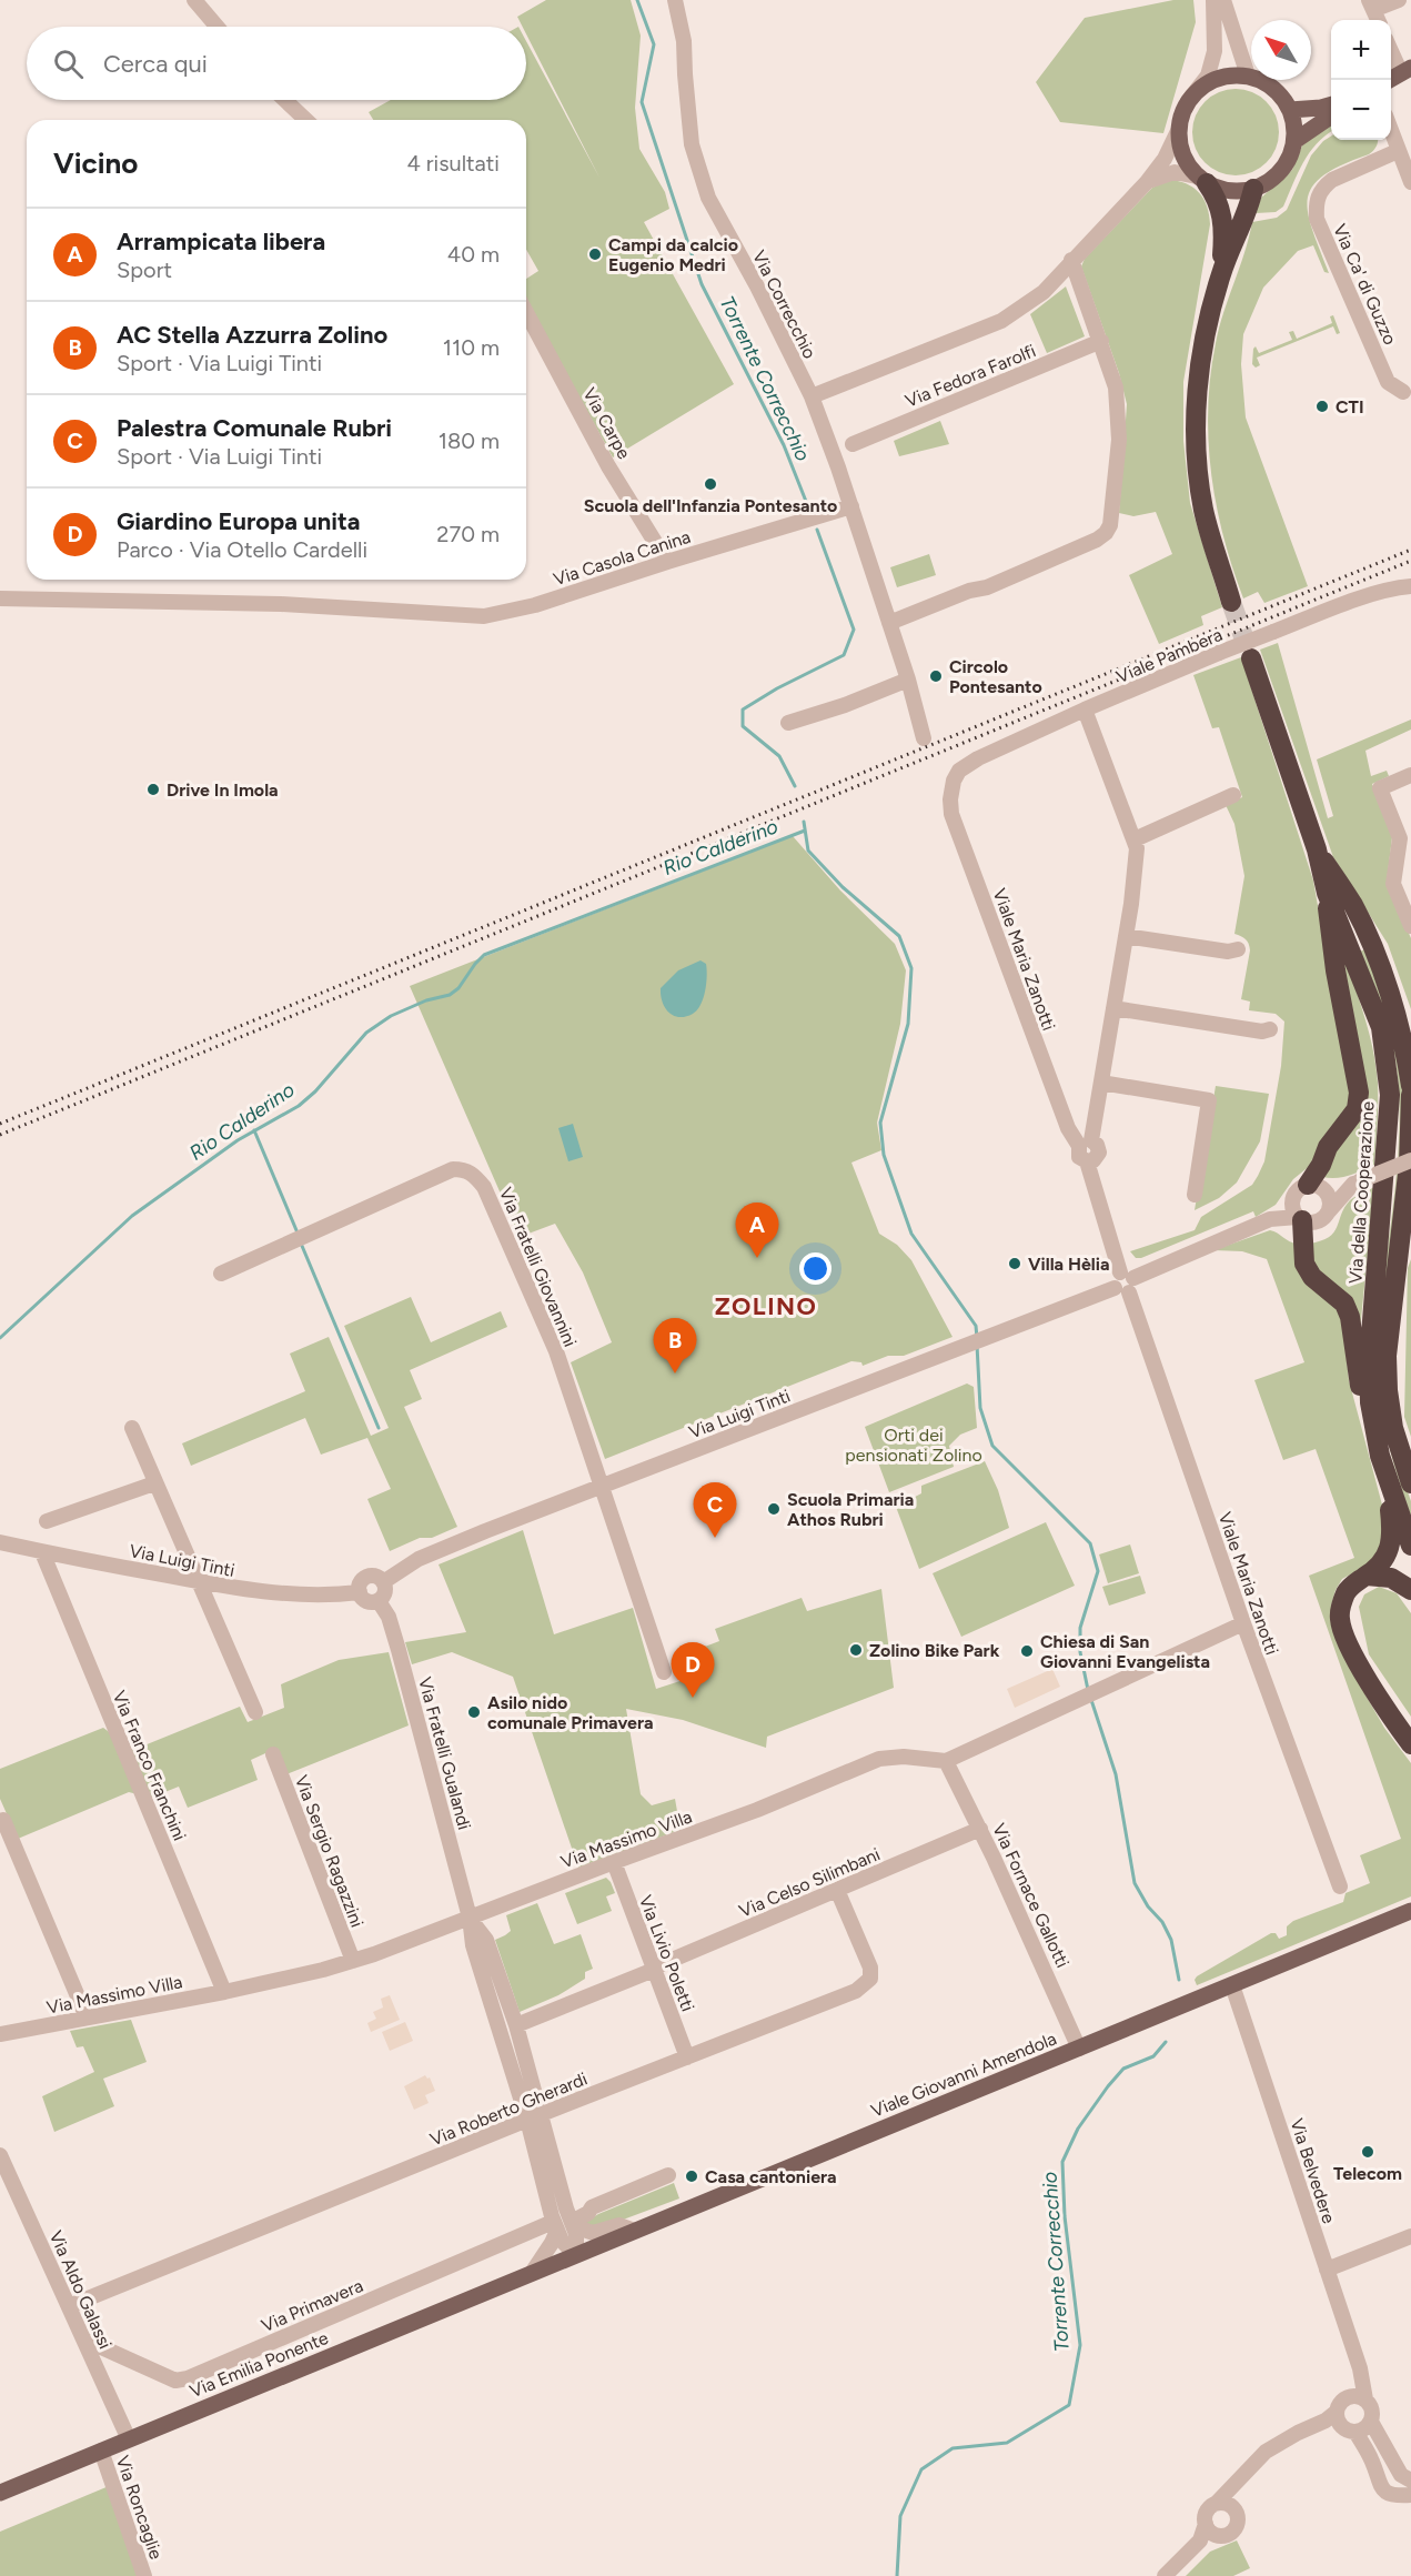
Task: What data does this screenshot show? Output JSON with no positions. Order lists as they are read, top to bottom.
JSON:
{
  "streets": {
    "highway": ["Via della Cooperazione"],
    "main road": ["Viale Giovanni Amendola", "Via Emilia Ponente"],
    "street": [
      "Via Ca' di Guzzo",
      "Via Correcchio",
      "Via Fedora Farolfi",
      "Via Carpe",
      "Via Casola Canina",
      "Viale Pambera",
      "Viale Maria Zanotti",
      "Via Fratelli Giovannini",
      "Via Luigi Tinti",
      "Via Fratelli Gualandi",
      "Via Franco Franchini",
      "Via Massimo Villa",
      "Via Sergio Ragazzini",
      "Via Celso Silimbani",
      "Via Fornace Gallotti",
      "Via Livio Poletti",
      "Via Roberto Gherardi",
      "Via Belvedere",
      "Via Aldo Galassi",
      "Via Primavera",
      "Via Roncaglie"
    ]
  },
  "crossings": [
    ["Via Correcchio", "Via Casola Canina"],
    ["Via Carpe", "Via Casola Canina"],
    ["Viale Pambera", "Viale Maria Zanotti"],
    ["Viale Maria Zanotti", "Via Luigi Tinti"],
    ["Via Fratelli Giovannini", "Via Luigi Tinti"],
    ["Via Luigi Tinti", "Via Fratelli Gualandi"],
    ["Via Luigi Tinti", "Via Franco Franchini"],
    ["Via Fratelli Gualandi", "Via Massimo Villa"],
    ["Via Fratelli Gualandi", "Via Celso Silimbani"],
    ["Via Fratelli Gualandi", "Viale Giovanni Amendola"],
    ["Via Fratelli Gualandi", "Via Roberto Gherardi"],
    ["Via Fratelli Gualandi", "Via Primavera"],
    ["Via Franco Franchini", "Via Massimo Villa"],
    ["Via Massimo Villa", "Via Sergio Ragazzini"],
    ["Via Massimo Villa", "Via Fornace Gallotti"],
    ["Via Massimo Villa", "Via Livio Poletti"],
    ["Via Celso Silimbani", "Via Fornace Gallotti"],
    ["Via Celso Silimbani", "Via Livio Poletti"],
    ["Via Celso Silimbani", "Via Roberto Gherardi"],
    ["Via Fornace Gallotti", "Viale Giovanni Amendola"],
    ["Via Livio Poletti", "Via Roberto Gherardi"],
    ["Viale Giovanni Amendola", "Via Belvedere"],
    ["Viale Giovanni Amendola", "Via Emilia Ponente"],
    ["Via Roberto Gherardi", "Via Aldo Galassi"],
    ["Via Aldo Galassi", "Via Primavera"],
    ["Via Aldo Galassi", "Via Emilia Ponente"],
    ["Via Emilia Ponente", "Via Roncaglie"]
  ],
  "districts": ["ZOLINO"],
  "water": ["Torrente Correcchio", "Rio Calderino"],
  "parks": ["Orti dei pensionati Zolino"],
  "places": [
    "Campi da calcio Eugenio Medri",
    "CTI",
    "Scuola dell'Infanzia Pontesanto",
    "Circolo Pontesanto",
    "Drive In Imola",
    "Villa Hèlia",
    "Scuola Primaria Athos Rubri",
    "Zolino Bike Park",
    "Chiesa di San Giovanni Evangelista",
    "Asilo nido comunale Primavera",
    "Telecom",
    "Casa cantoniera"
  ],
  "north": "top left",
  "page": {
    "map_buttons": ["+", "−"],
    "search": "Cerca qui",
    "heading": ["Vicino", "4 risultati"],
    "list": [
      {
        "mark": "A",
        "name": "Arrampicata libera",
        "note": "Sport",
        "value": "40 m"
      },
      {
        "mark": "B",
        "name": "AC Stella Azzurra Zolino",
        "note": "Sport · Via Luigi Tinti",
        "value": "110 m"
      },
      {
        "mark": "C",
        "name": "Palestra Comunale Rubri",
        "note": "Sport · Via Luigi Tinti",
        "value": "180 m"
      },
      {
        "mark": "D",
        "name": "Giardino Europa unita",
        "note": "Parco · Via Otello Cardelli",
        "value": "270 m"
      }
    ],
    "pins": [
      "A",
      "B",
      "C",
      "D"
    ]
  }
}
